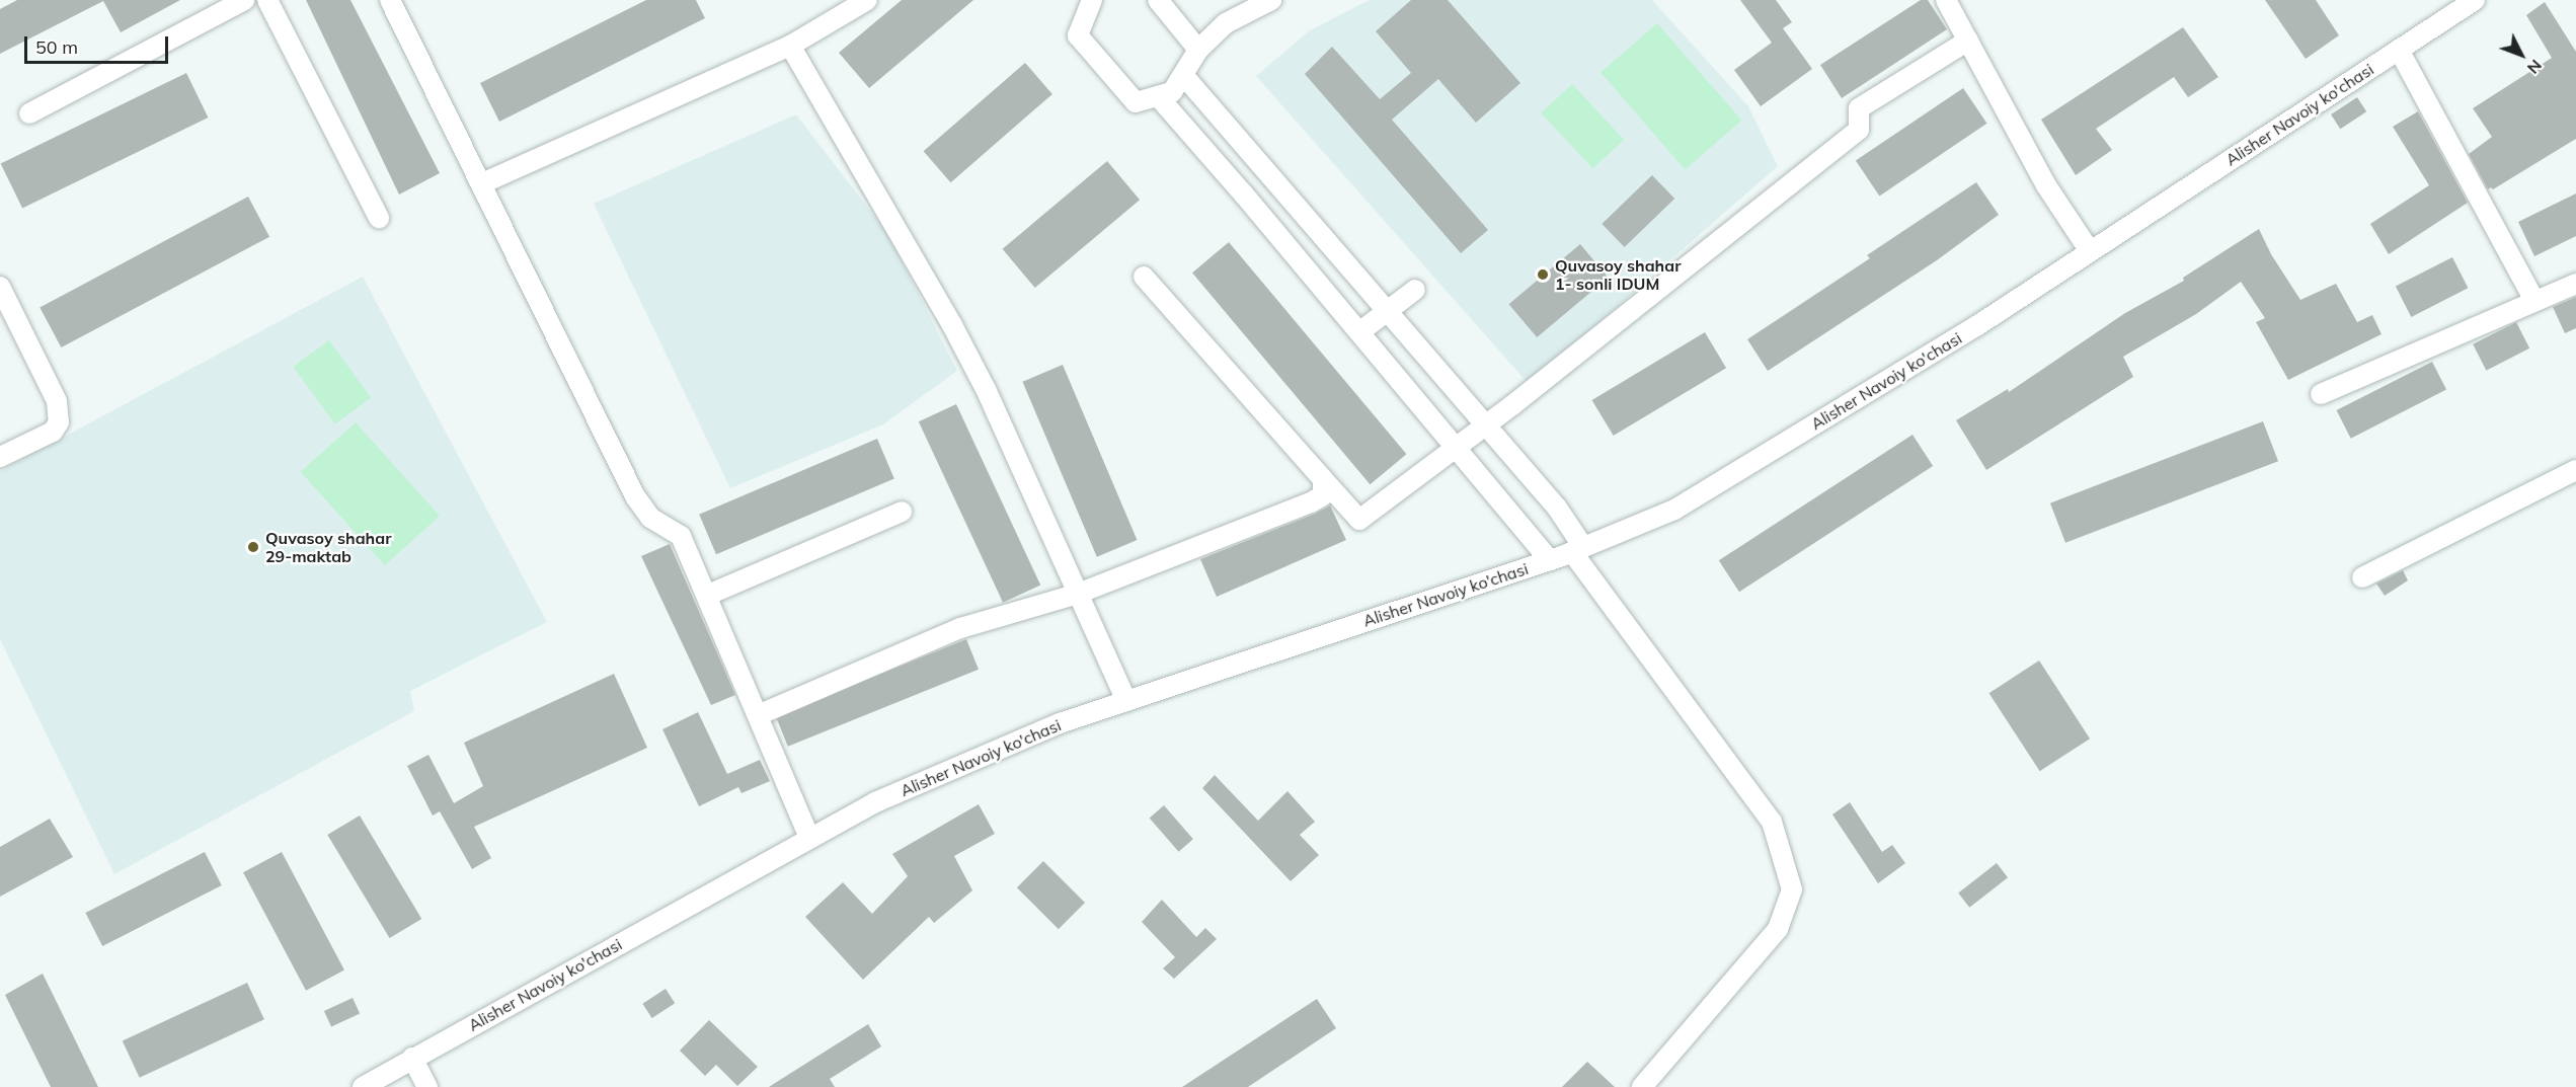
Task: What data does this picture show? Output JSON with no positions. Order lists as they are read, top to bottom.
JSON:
{
  "streets": {
    "street": ["Alisher Navoiy ko'chasi"]
  },
  "places": ["Quvasoy shahar 1- sonli IDUM", "Quvasoy shahar 29-maktab"],
  "scale_bar": "50 m",
  "north": "bottom right"
}
